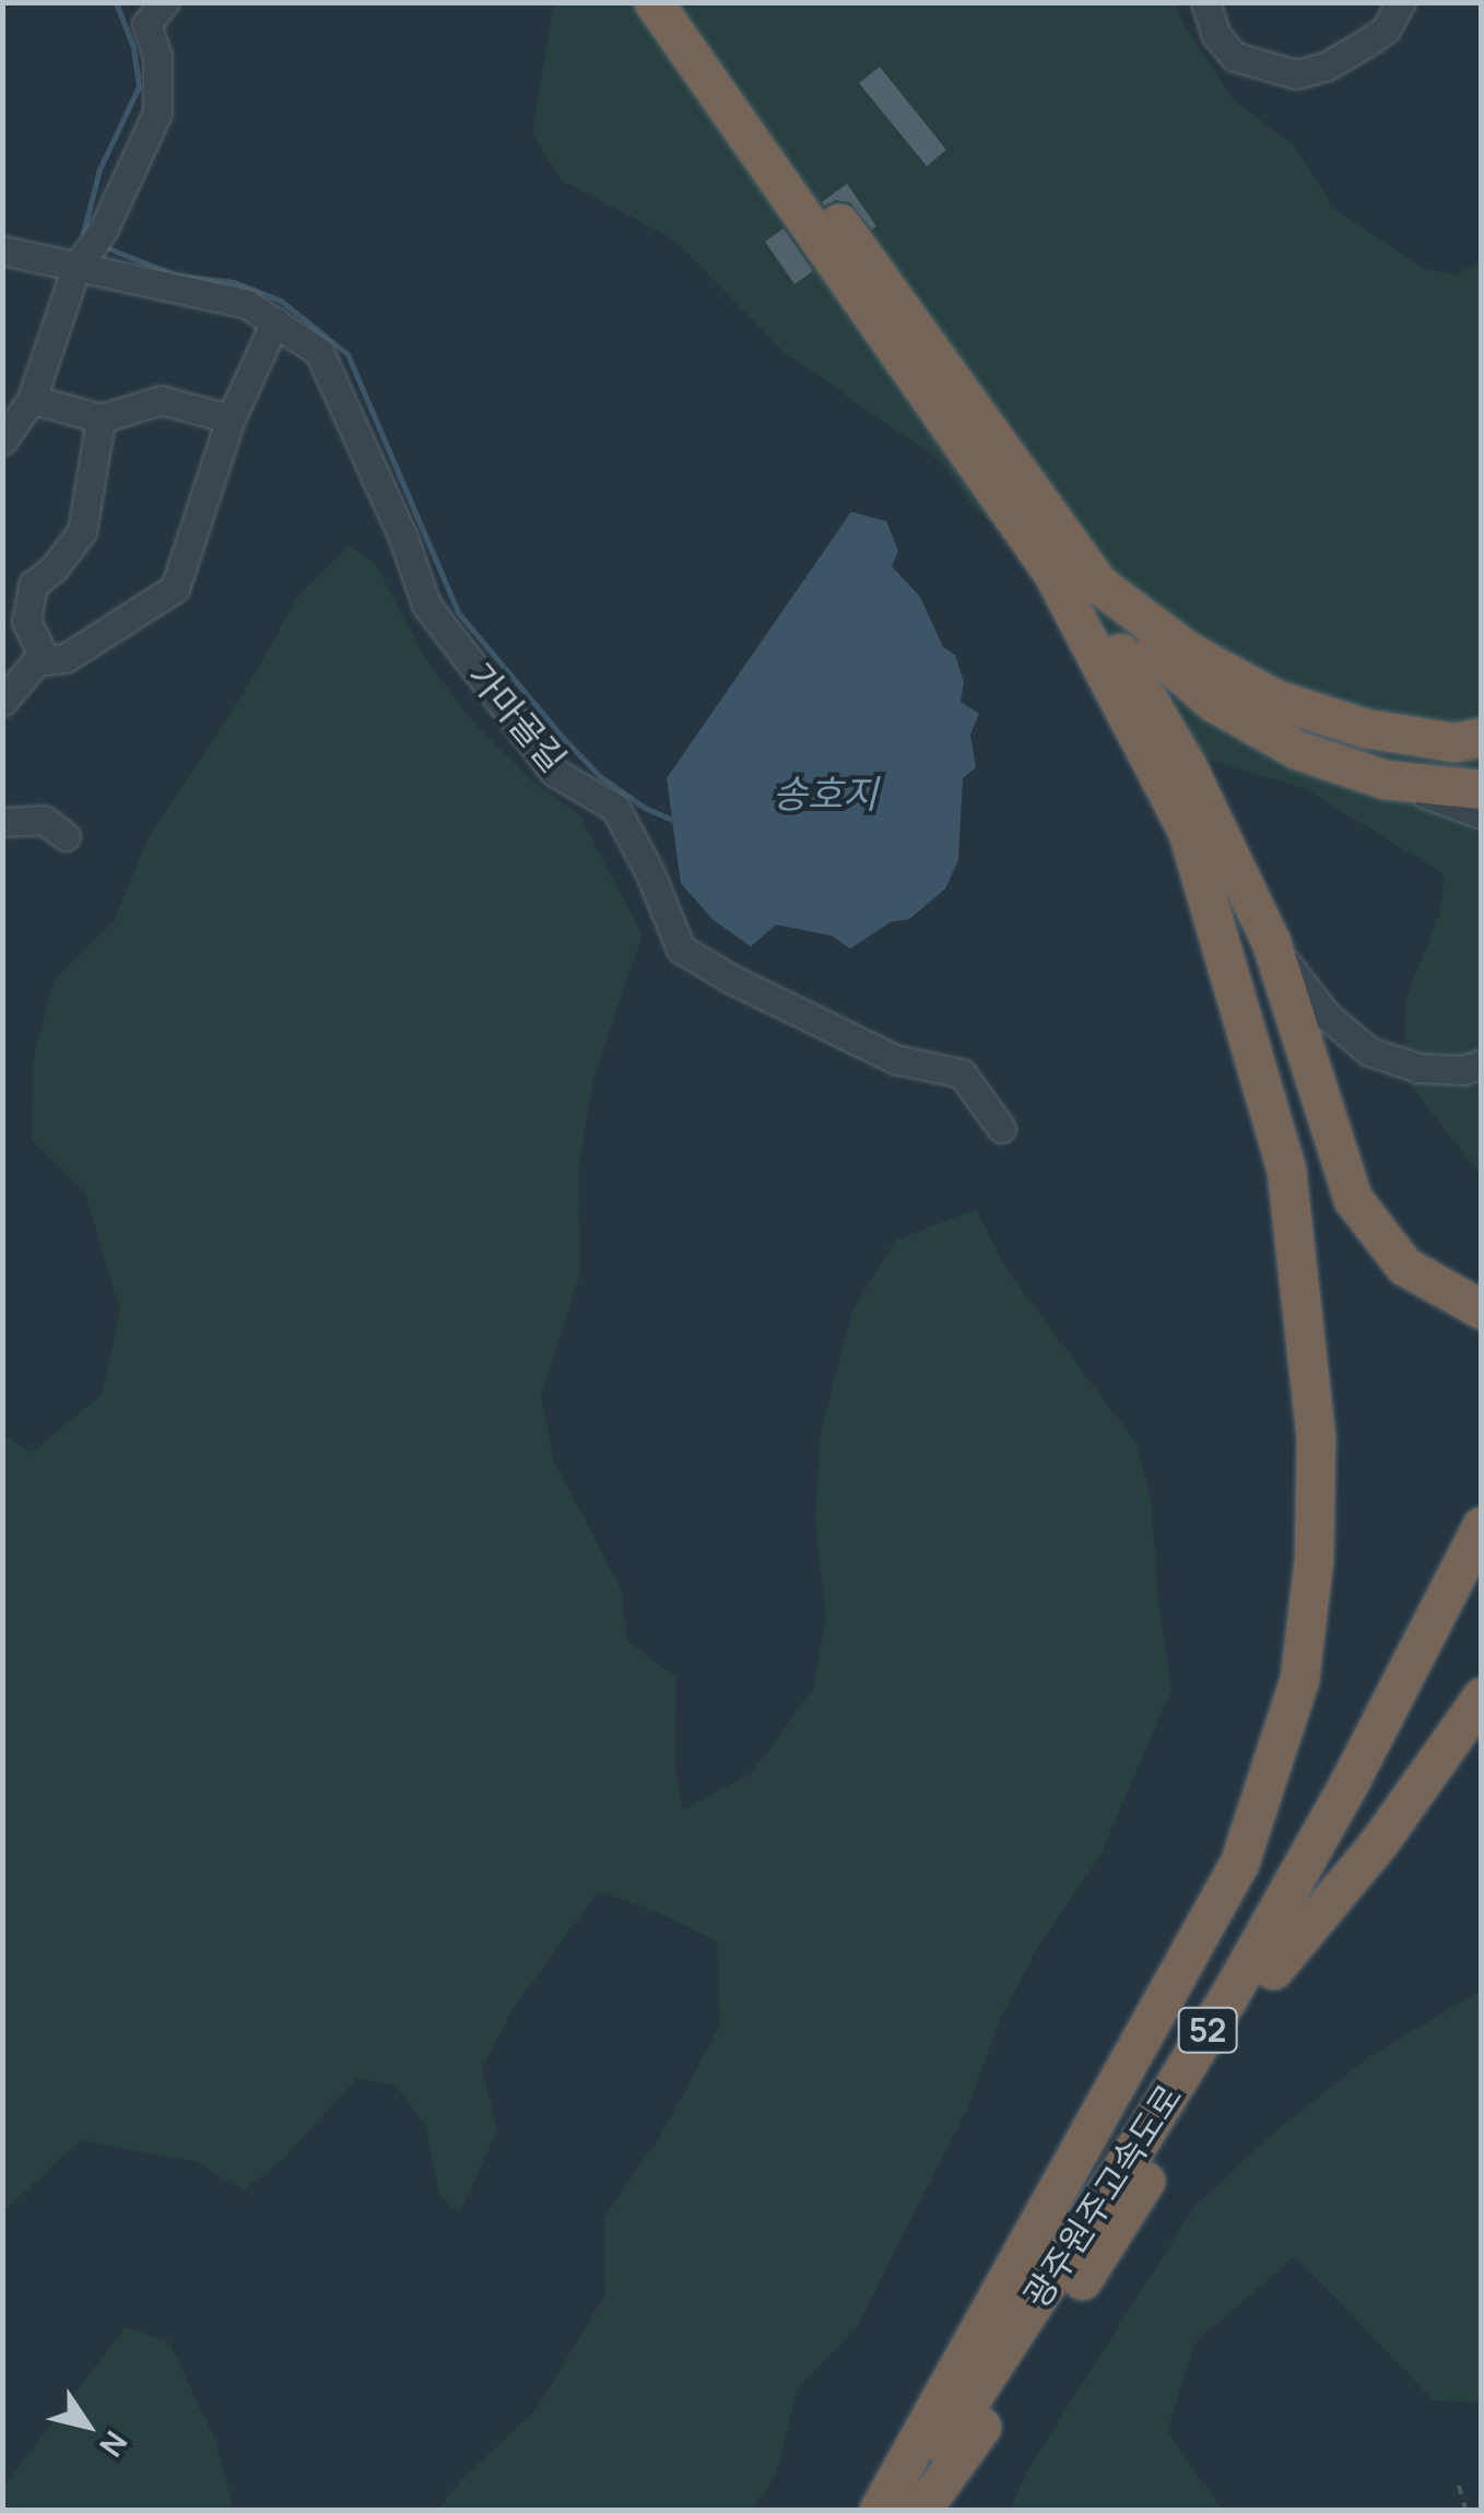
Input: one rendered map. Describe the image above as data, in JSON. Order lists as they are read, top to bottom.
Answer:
{
  "streets": {
    "highway": ["52", "광주원주고속도로"],
    "street": ["가마골길"]
  },
  "water": ["송호지"],
  "north": "bottom right"
}
